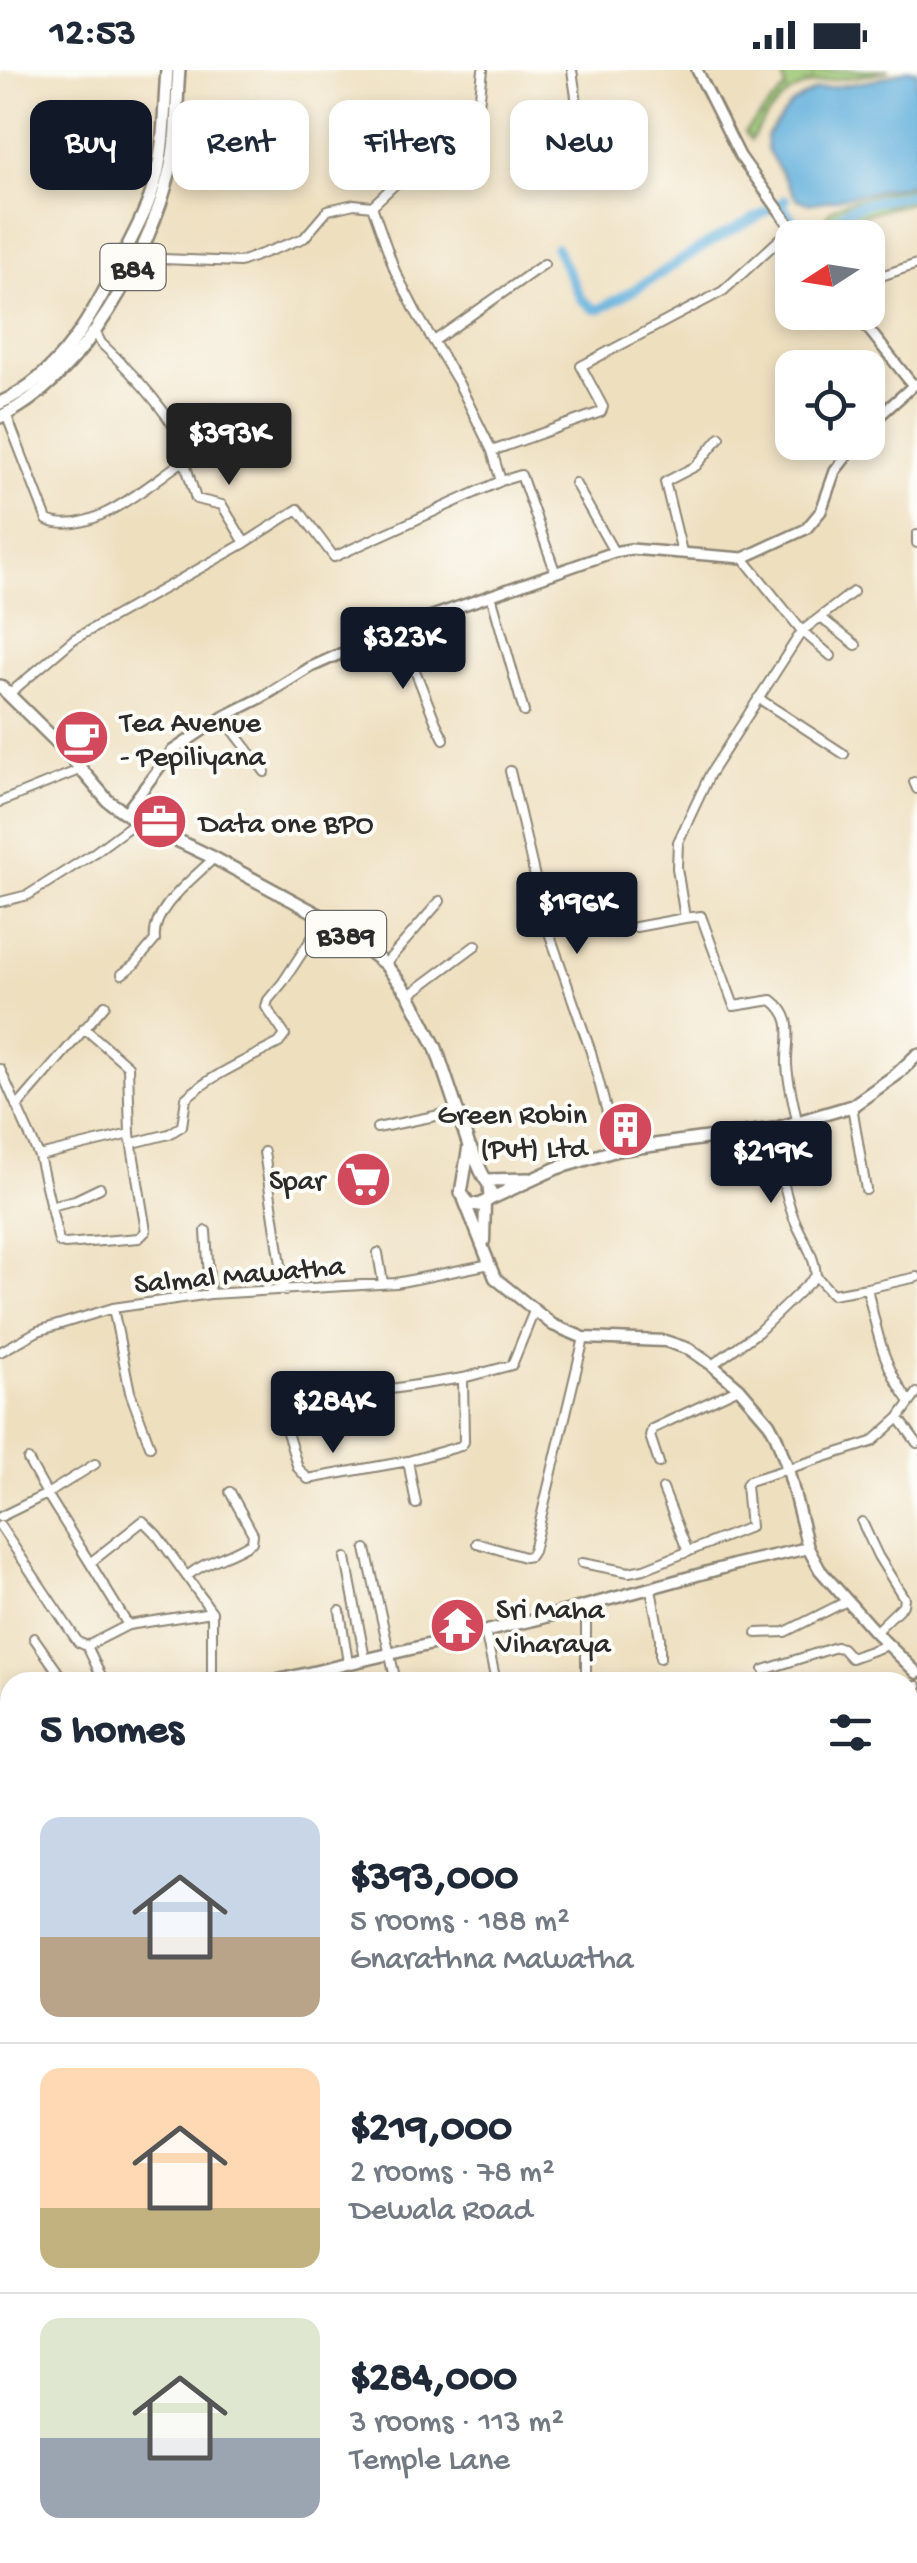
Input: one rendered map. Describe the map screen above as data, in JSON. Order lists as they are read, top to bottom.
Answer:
{
  "streets": {
    "main road": ["B84", "B389"],
    "street": ["Salmal Mawatha"]
  },
  "places": {
    "cafe": ["Tea Avenue - Pepiliyana"],
    "office": ["Data one BPO"],
    "building": ["Green Robin (Pvt) Ltd"],
    "supermarket": ["Spar"],
    "temple": ["Sri Maha Viharaya"]
  },
  "north": "left",
  "page": {
    "status": "12:53",
    "chip": [
      "Buy",
      "Rent",
      "Filters",
      "New"
    ],
    "price": [
      "$393K",
      "$323K",
      "$196K",
      "$219K",
      "$284K"
    ],
    "heading": "5 homes",
    "list": [
      {
        "name": "$393,000",
        "note": "5 rooms · 188 m² · Gnarathna Mawatha"
      },
      {
        "name": "$219,000",
        "note": "2 rooms · 78 m² · Dewala Road"
      },
      {
        "name": "$284,000",
        "note": "3 rooms · 113 m² · Temple Lane"
      }
    ]
  }
}
